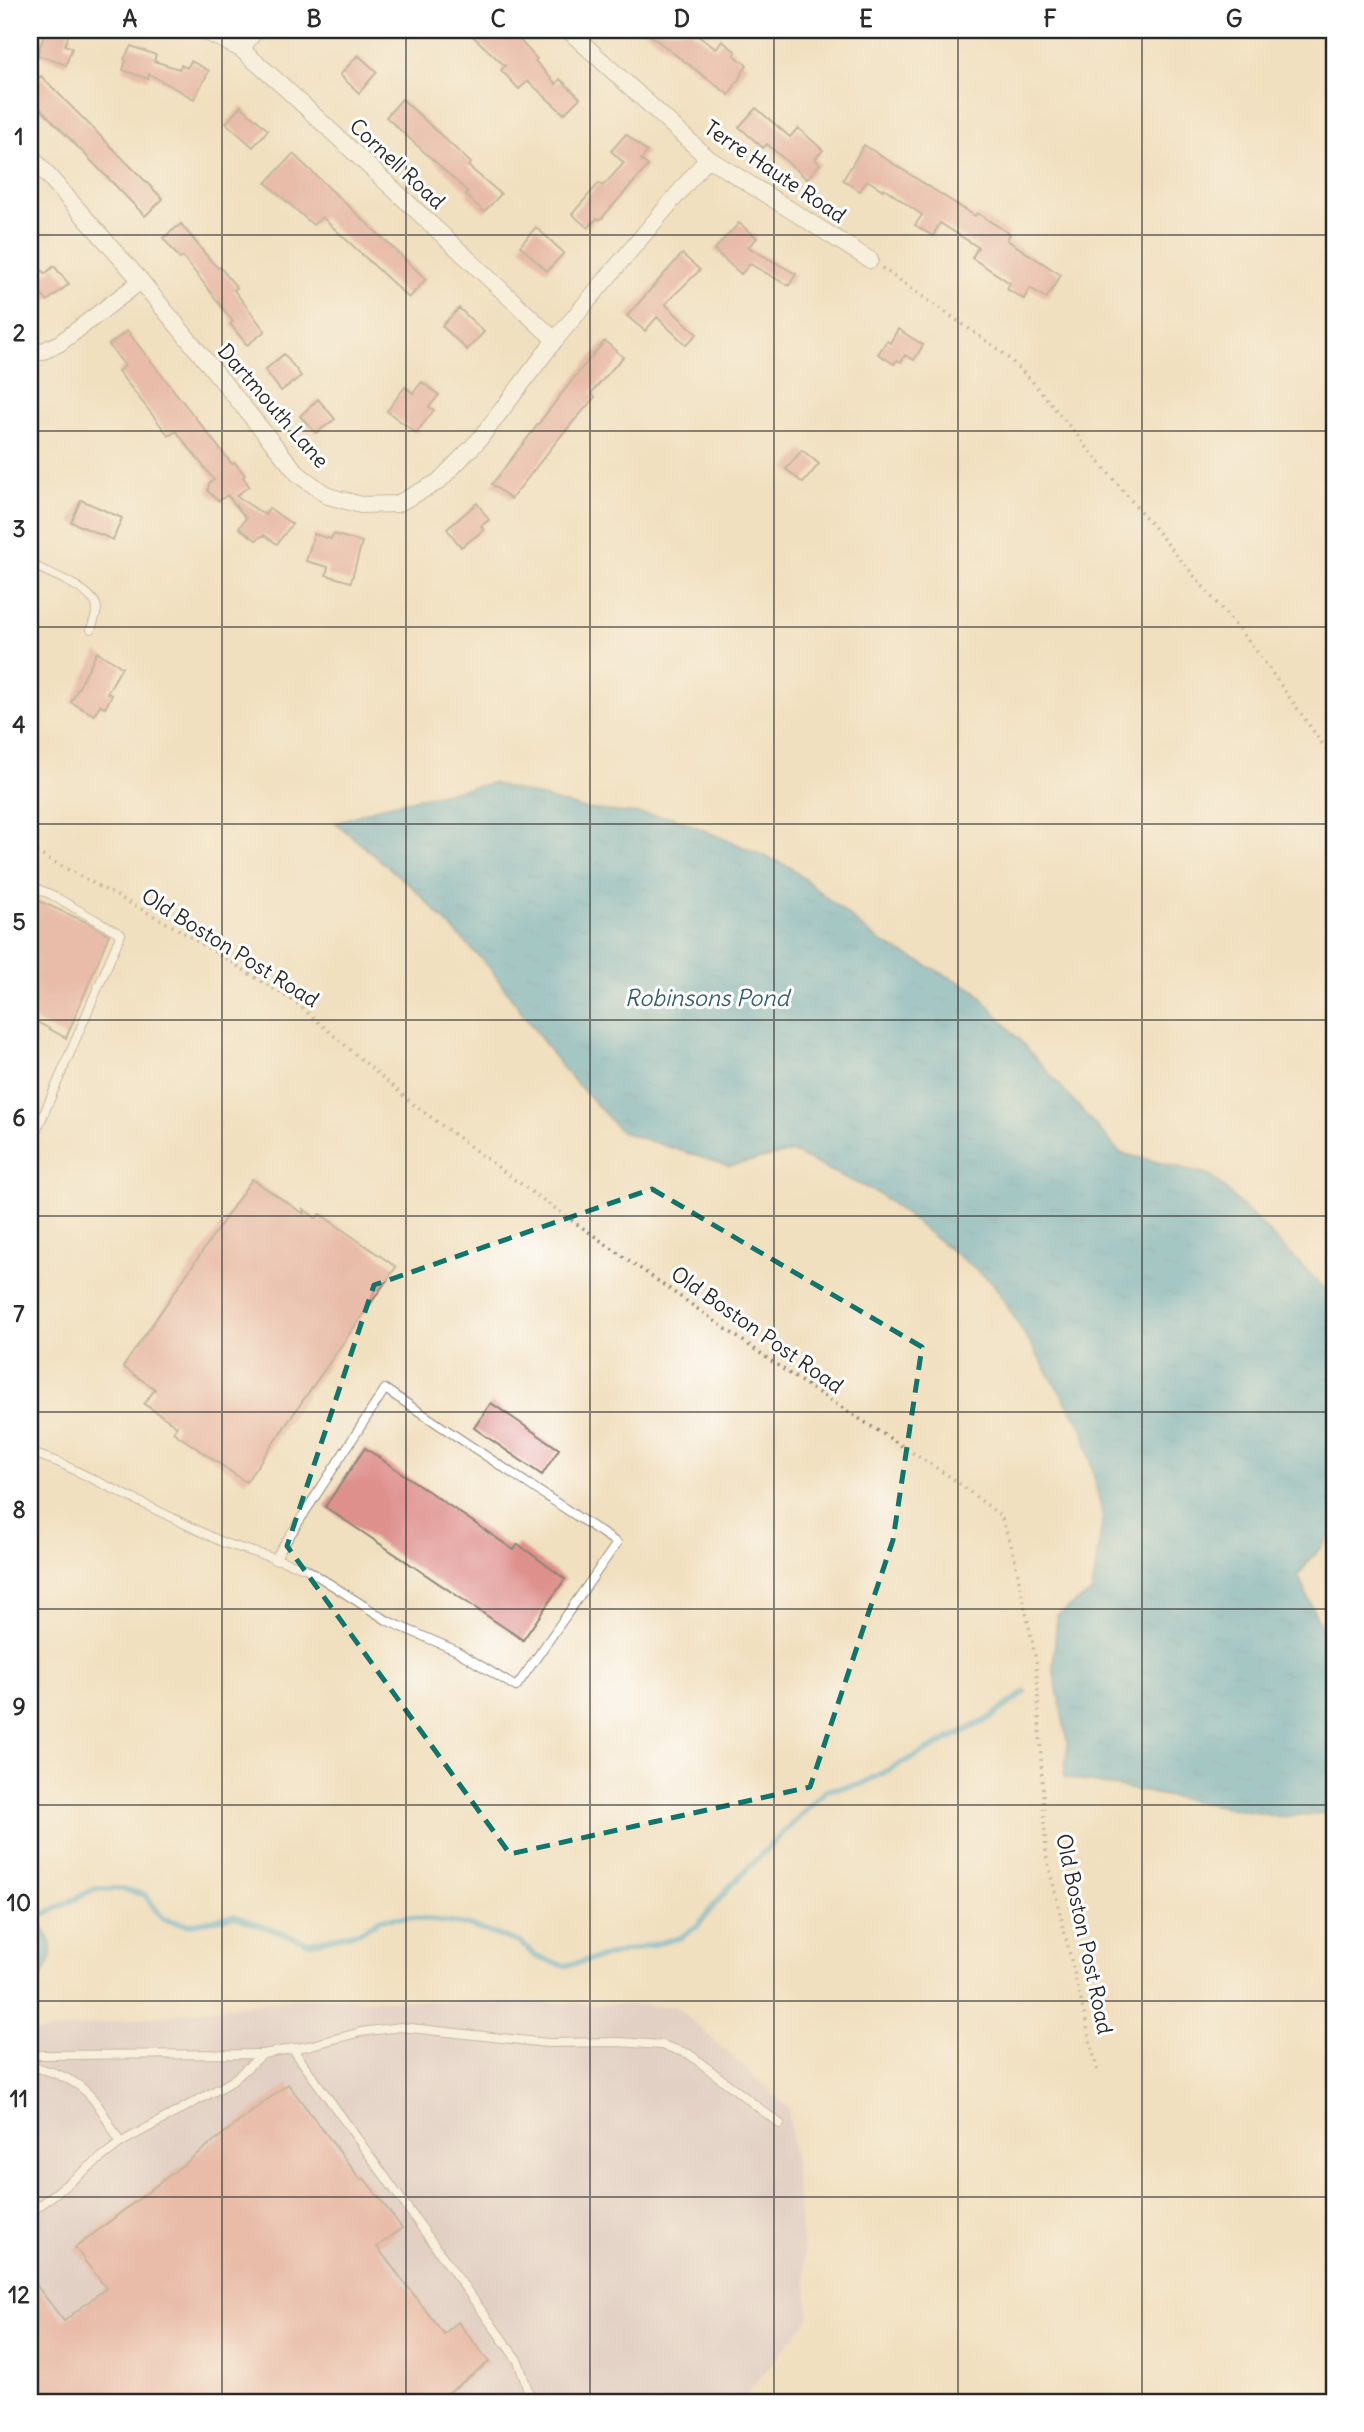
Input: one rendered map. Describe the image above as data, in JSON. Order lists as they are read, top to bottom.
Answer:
{
  "streets": {
    "street": ["Cornell Road", "Terre Haute Road", "Dartmouth Lane"],
    "path": ["Old Boston Post Road"]
  },
  "crossings": [
    ["Cornell Road", "Dartmouth Lane"],
    ["Terre Haute Road", "Dartmouth Lane"]
  ],
  "water": ["Robinsons Pond"],
  "grid": {
    "columns": [
      "A",
      "B",
      "C",
      "D",
      "E",
      "F",
      "G"
    ],
    "rows": [
      "1",
      "2",
      "3",
      "4",
      "5",
      "6",
      "7",
      "8",
      "9",
      "10",
      "11",
      "12"
    ]
  }
}
